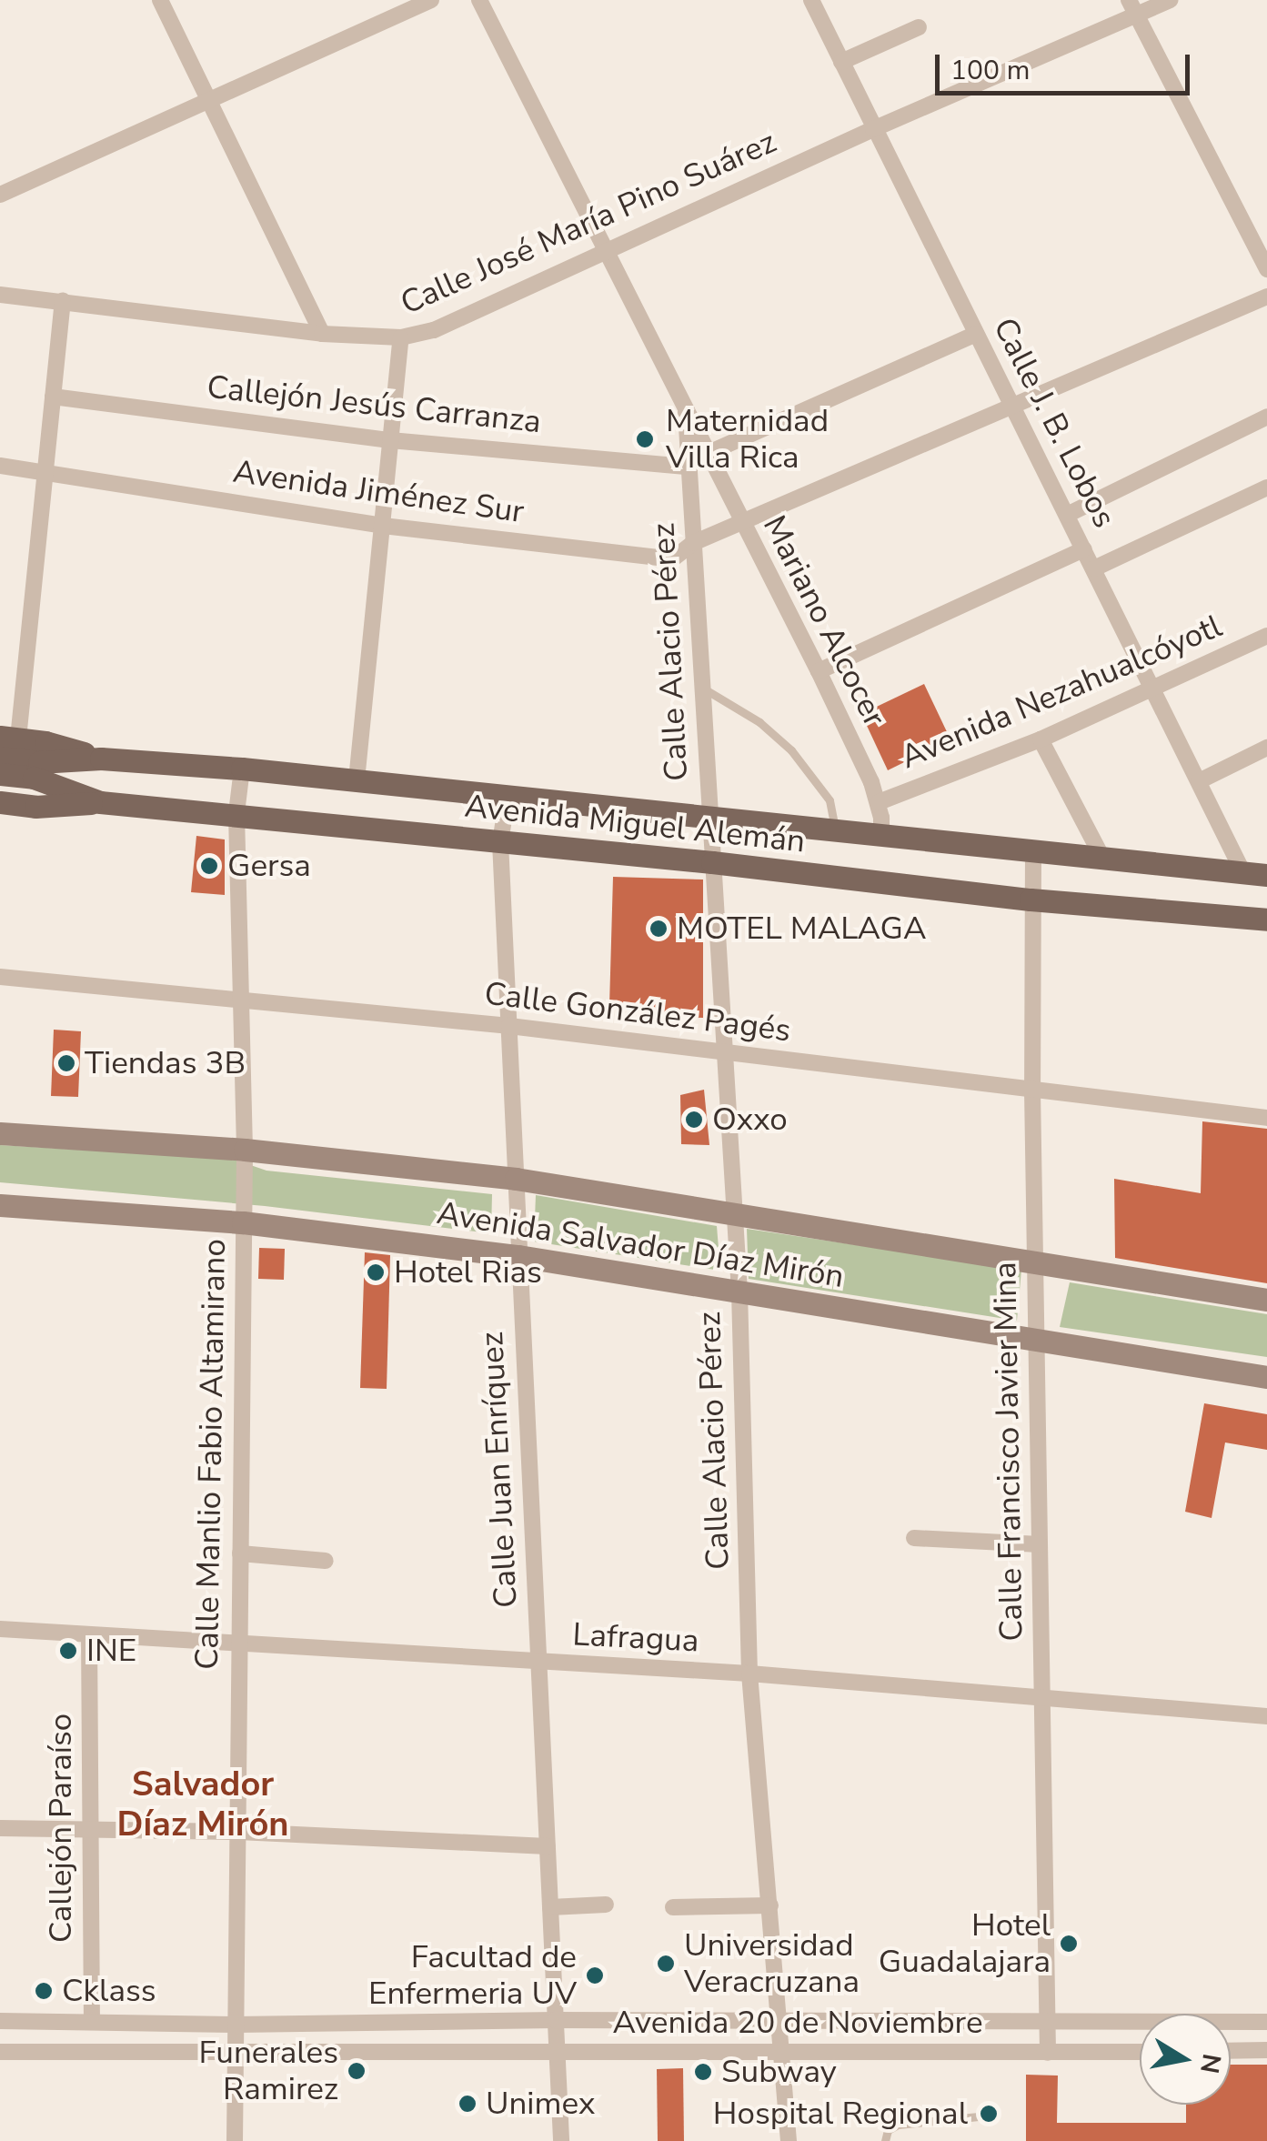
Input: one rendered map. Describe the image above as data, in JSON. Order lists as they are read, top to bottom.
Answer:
{
  "streets": {
    "main road": ["Avenida Miguel Alemán", "Avenida Salvador Díaz Mirón"],
    "street": [
      "Calle José María Pino Suárez",
      "Callejón Jesús Carranza",
      "Calle J. B. Lobos",
      "Avenida Jiménez Sur",
      "Mariano Alcocer",
      "Calle Alacio Pérez",
      "Avenida Nezahualcóyotl",
      "Calle González Pagés",
      "Calle Francisco Javier Mina",
      "Calle Manlio Fabio Altamirano",
      "Calle Juan Enríquez",
      "Lafragua",
      "Callejón Paraíso",
      "Avenida 20 de Noviembre"
    ]
  },
  "crossings": [
    ["Calle José María Pino Suárez", "Calle J. B. Lobos"],
    ["Calle José María Pino Suárez", "Mariano Alcocer"],
    ["Callejón Jesús Carranza", "Calle Alacio Pérez"],
    ["Calle J. B. Lobos", "Avenida Jiménez Sur"],
    ["Calle J. B. Lobos", "Avenida Nezahualcóyotl"],
    ["Calle J. B. Lobos", "Avenida Miguel Alemán"],
    ["Avenida Jiménez Sur", "Mariano Alcocer"],
    ["Avenida Jiménez Sur", "Calle Alacio Pérez"],
    ["Mariano Alcocer", "Calle Alacio Pérez"],
    ["Mariano Alcocer", "Avenida Nezahualcóyotl"],
    ["Mariano Alcocer", "Avenida Miguel Alemán"],
    ["Calle Alacio Pérez", "Avenida Miguel Alemán"],
    ["Calle Alacio Pérez", "Calle González Pagés"],
    ["Calle Alacio Pérez", "Avenida Salvador Díaz Mirón"],
    ["Calle Alacio Pérez", "Lafragua"],
    ["Calle Alacio Pérez", "Avenida 20 de Noviembre"],
    ["Avenida Miguel Alemán", "Calle Francisco Javier Mina"],
    ["Avenida Miguel Alemán", "Calle Manlio Fabio Altamirano"],
    ["Avenida Miguel Alemán", "Calle Juan Enríquez"],
    ["Calle González Pagés", "Calle Francisco Javier Mina"],
    ["Calle González Pagés", "Calle Manlio Fabio Altamirano"],
    ["Calle González Pagés", "Calle Juan Enríquez"],
    ["Avenida Salvador Díaz Mirón", "Calle Francisco Javier Mina"],
    ["Avenida Salvador Díaz Mirón", "Calle Manlio Fabio Altamirano"],
    ["Avenida Salvador Díaz Mirón", "Calle Juan Enríquez"],
    ["Calle Francisco Javier Mina", "Lafragua"],
    ["Calle Francisco Javier Mina", "Avenida 20 de Noviembre"],
    ["Calle Manlio Fabio Altamirano", "Lafragua"],
    ["Calle Manlio Fabio Altamirano", "Avenida 20 de Noviembre"],
    ["Calle Juan Enríquez", "Lafragua"],
    ["Calle Juan Enríquez", "Avenida 20 de Noviembre"],
    ["Lafragua", "Callejón Paraíso"],
    ["Callejón Paraíso", "Avenida 20 de Noviembre"]
  ],
  "districts": ["Salvador Díaz Mirón"],
  "places": [
    "Maternidad Villa Rica",
    "Gersa",
    "MOTEL MALAGA",
    "Tiendas 3B",
    "Oxxo",
    "Hotel Rias",
    "INE",
    "Hotel Guadalajara",
    "Universidad Veracruzana",
    "Facultad de Enfermeria UV",
    "Cklass",
    "Funerales Ramirez",
    "Subway",
    "Unimex",
    "Hospital Regional"
  ],
  "scale_bar": "100 m",
  "north": "right"
}
